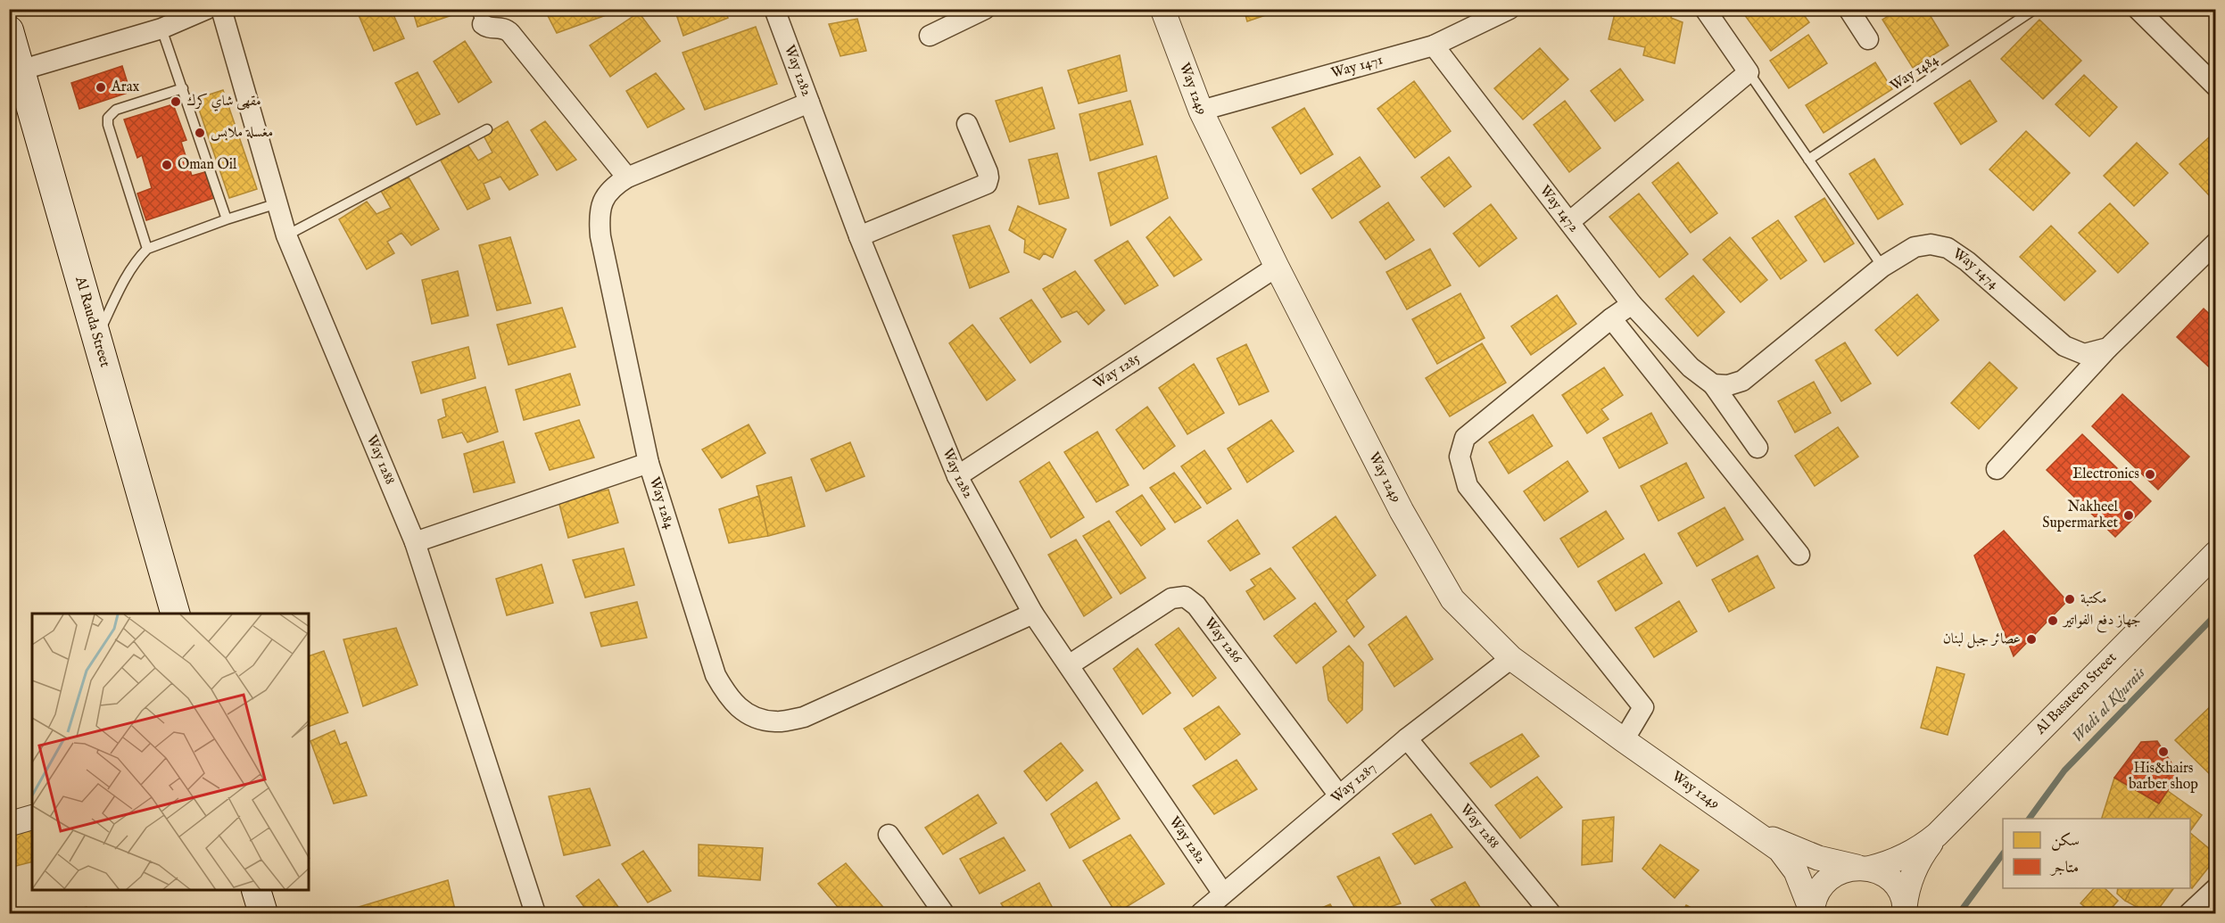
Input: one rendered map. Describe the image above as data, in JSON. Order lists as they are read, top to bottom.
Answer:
{
  "streets": {
    "main road": ["Al Rauda Street"],
    "street": [
      "Way 1471",
      "Way 1282",
      "Way 1249",
      "Way 1472",
      "Way 1474",
      "Way 1285",
      "Way 1288",
      "Way 1284",
      "Way 1286",
      "Al Basateen Street",
      "Way 1287"
    ],
    "lane": ["Way 1484"]
  },
  "crossings": [
    ["Way 1471", "Way 1249"],
    ["Way 1471", "Way 1472"],
    ["Way 1282", "Way 1285"],
    ["Way 1282", "Way 1284"],
    ["Way 1282", "Way 1286"],
    ["Way 1282", "Way 1287"],
    ["Way 1249", "Way 1285"],
    ["Way 1249", "Al Basateen Street"],
    ["Way 1249", "Way 1287"],
    ["Way 1472", "Way 1474"],
    ["Way 1288", "Way 1287"],
    ["Way 1286", "Way 1287"]
  ],
  "water": ["Wadi al Khurais"],
  "places": [
    "Arax",
    "مقهى شاي كرك",
    "مغسلة ملابس",
    "Oman Oil",
    "Electronics",
    "Nakheel Supermarket",
    "مكتبة",
    "جهاز دفع الفواتير",
    "عصائر جبل لبنان",
    "His&hairs barber shop"
  ],
  "legend": ["سكن", "متاجر"]
}
